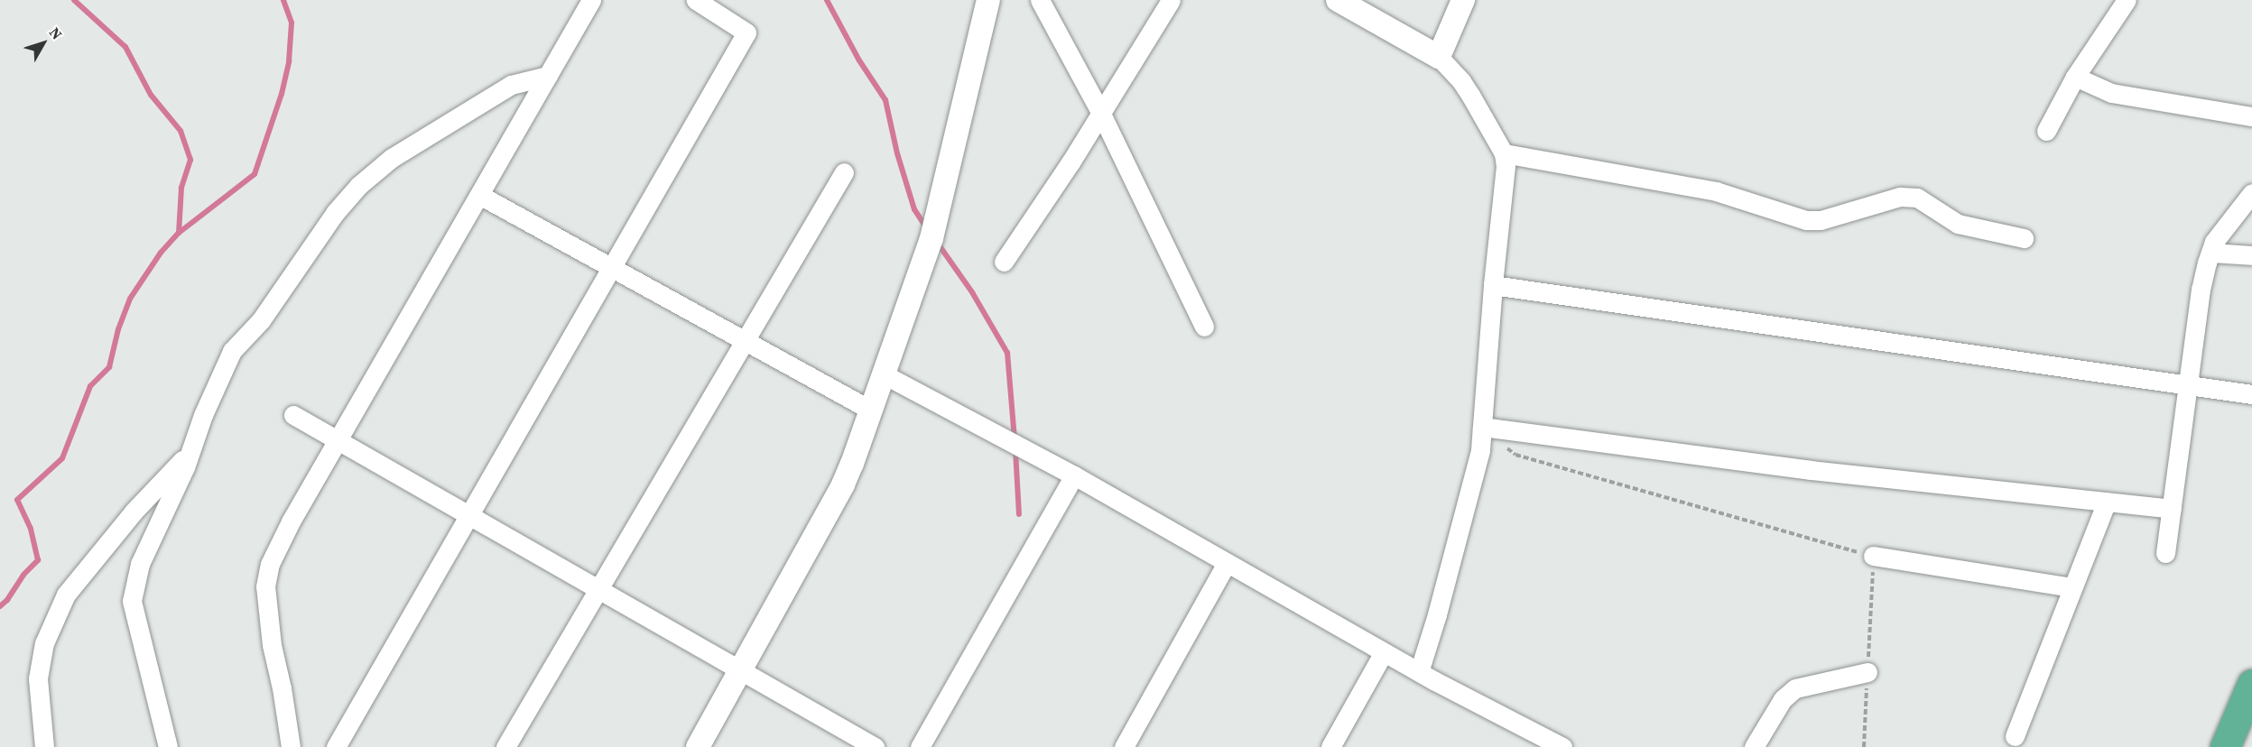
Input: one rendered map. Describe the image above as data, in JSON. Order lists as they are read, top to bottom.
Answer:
{
  "north": "top right"
}
